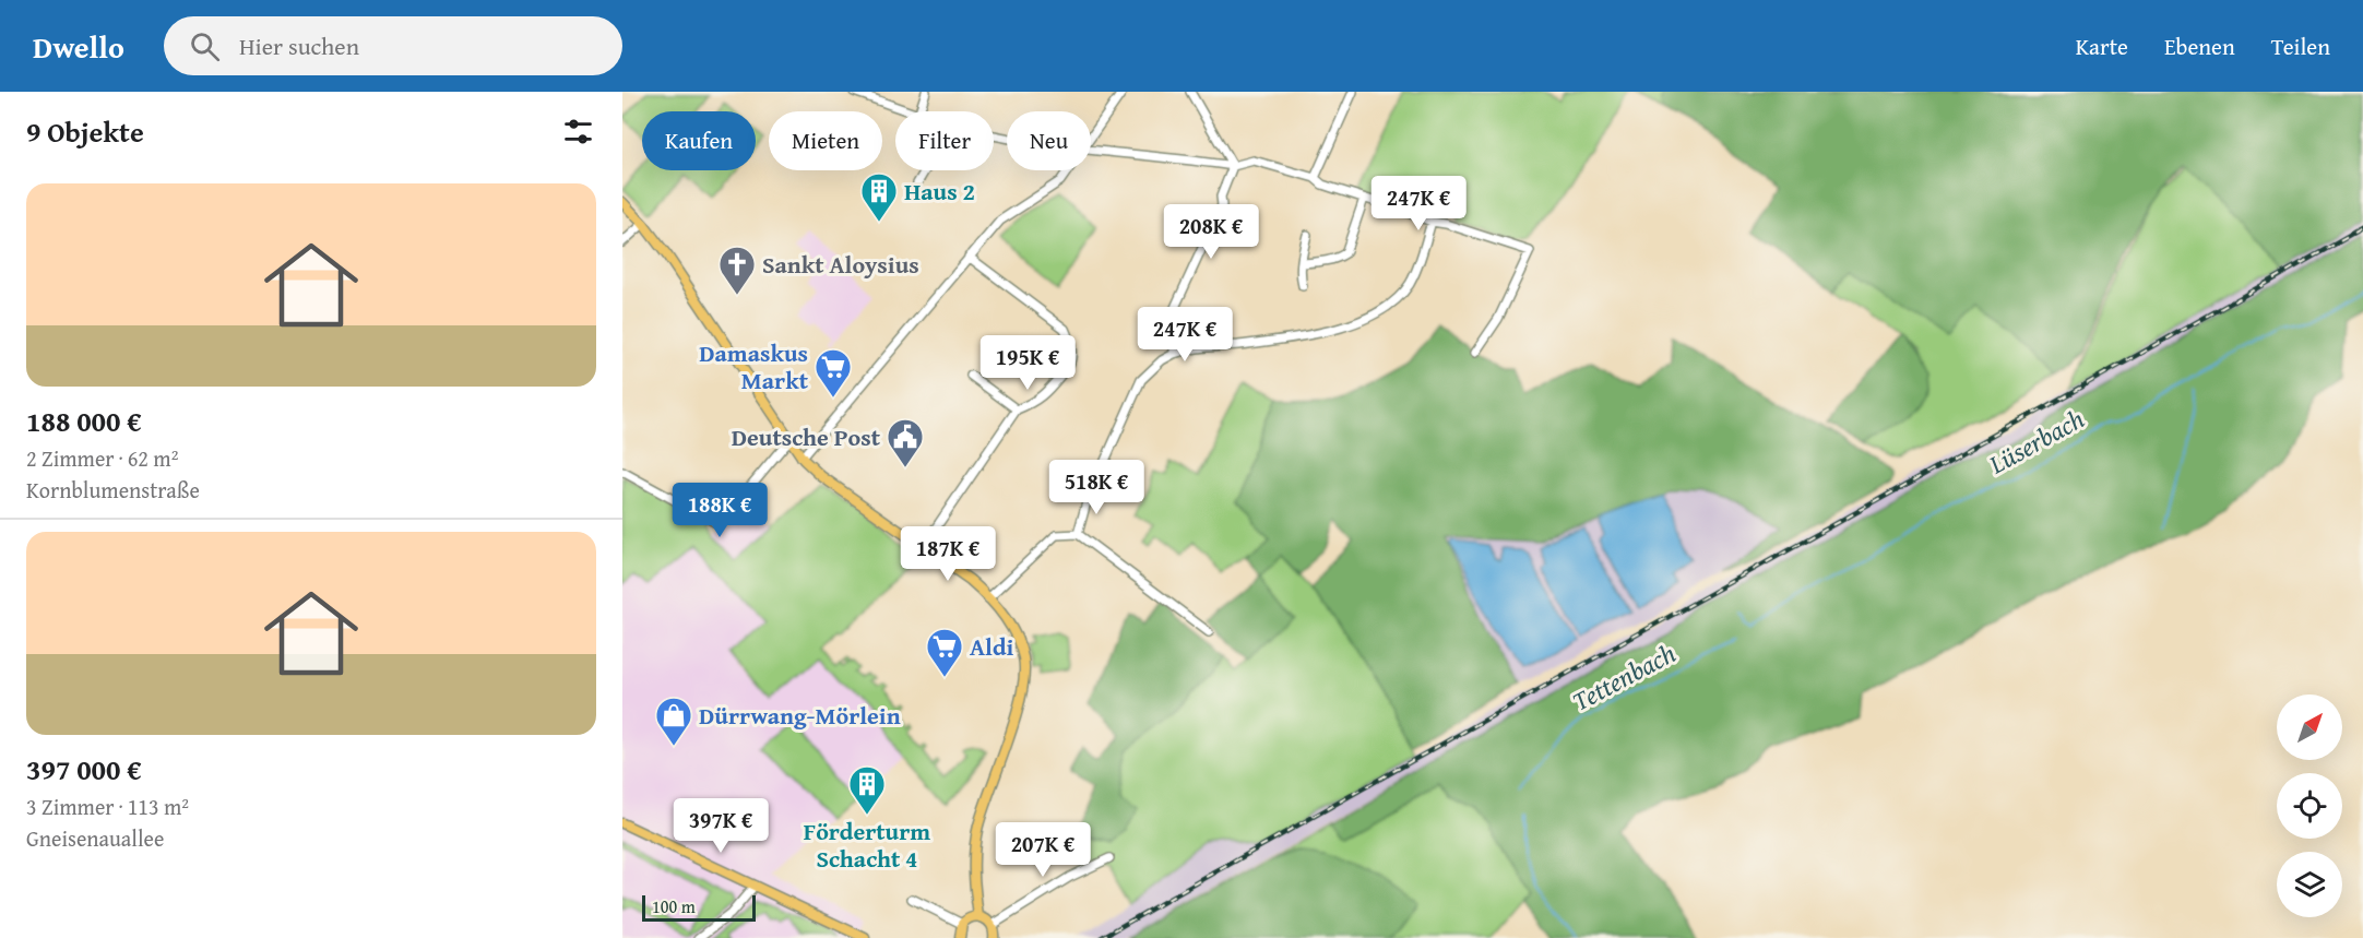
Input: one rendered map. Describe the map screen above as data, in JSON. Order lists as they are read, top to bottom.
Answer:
{
  "water": ["Lüserbach", "Tettenbach"],
  "places": {
    "building": ["Haus 2", "Förderturm Schacht 4"],
    "church": ["Sankt Aloysius"],
    "supermarket": ["Damaskus Markt", "Aldi"],
    "public building": ["Deutsche Post"],
    "shop": ["Dürrwang-Mörlein"]
  },
  "scale_bar": "100 m",
  "north": "top right",
  "page": {
    "header": "Dwello",
    "search": "Hier suchen",
    "nav": ["Karte", "Ebenen", "Teilen"],
    "heading": "9 Objekte",
    "chip": [
      "Kaufen",
      "Mieten",
      "Filter",
      "Neu"
    ],
    "list": [
      {
        "name": "188 000 €",
        "note": "2 Zimmer · 62 m² · Kornblumenstraße"
      },
      {
        "name": "397 000 €",
        "note": "3 Zimmer · 113 m² · Gneisenauallee"
      }
    ],
    "price": [
      "247K €",
      "208K €",
      "247K €",
      "195K €",
      "518K €",
      "188K €",
      "187K €",
      "397K €",
      "207K €"
    ],
    "scale": "100 m"
  }
}
